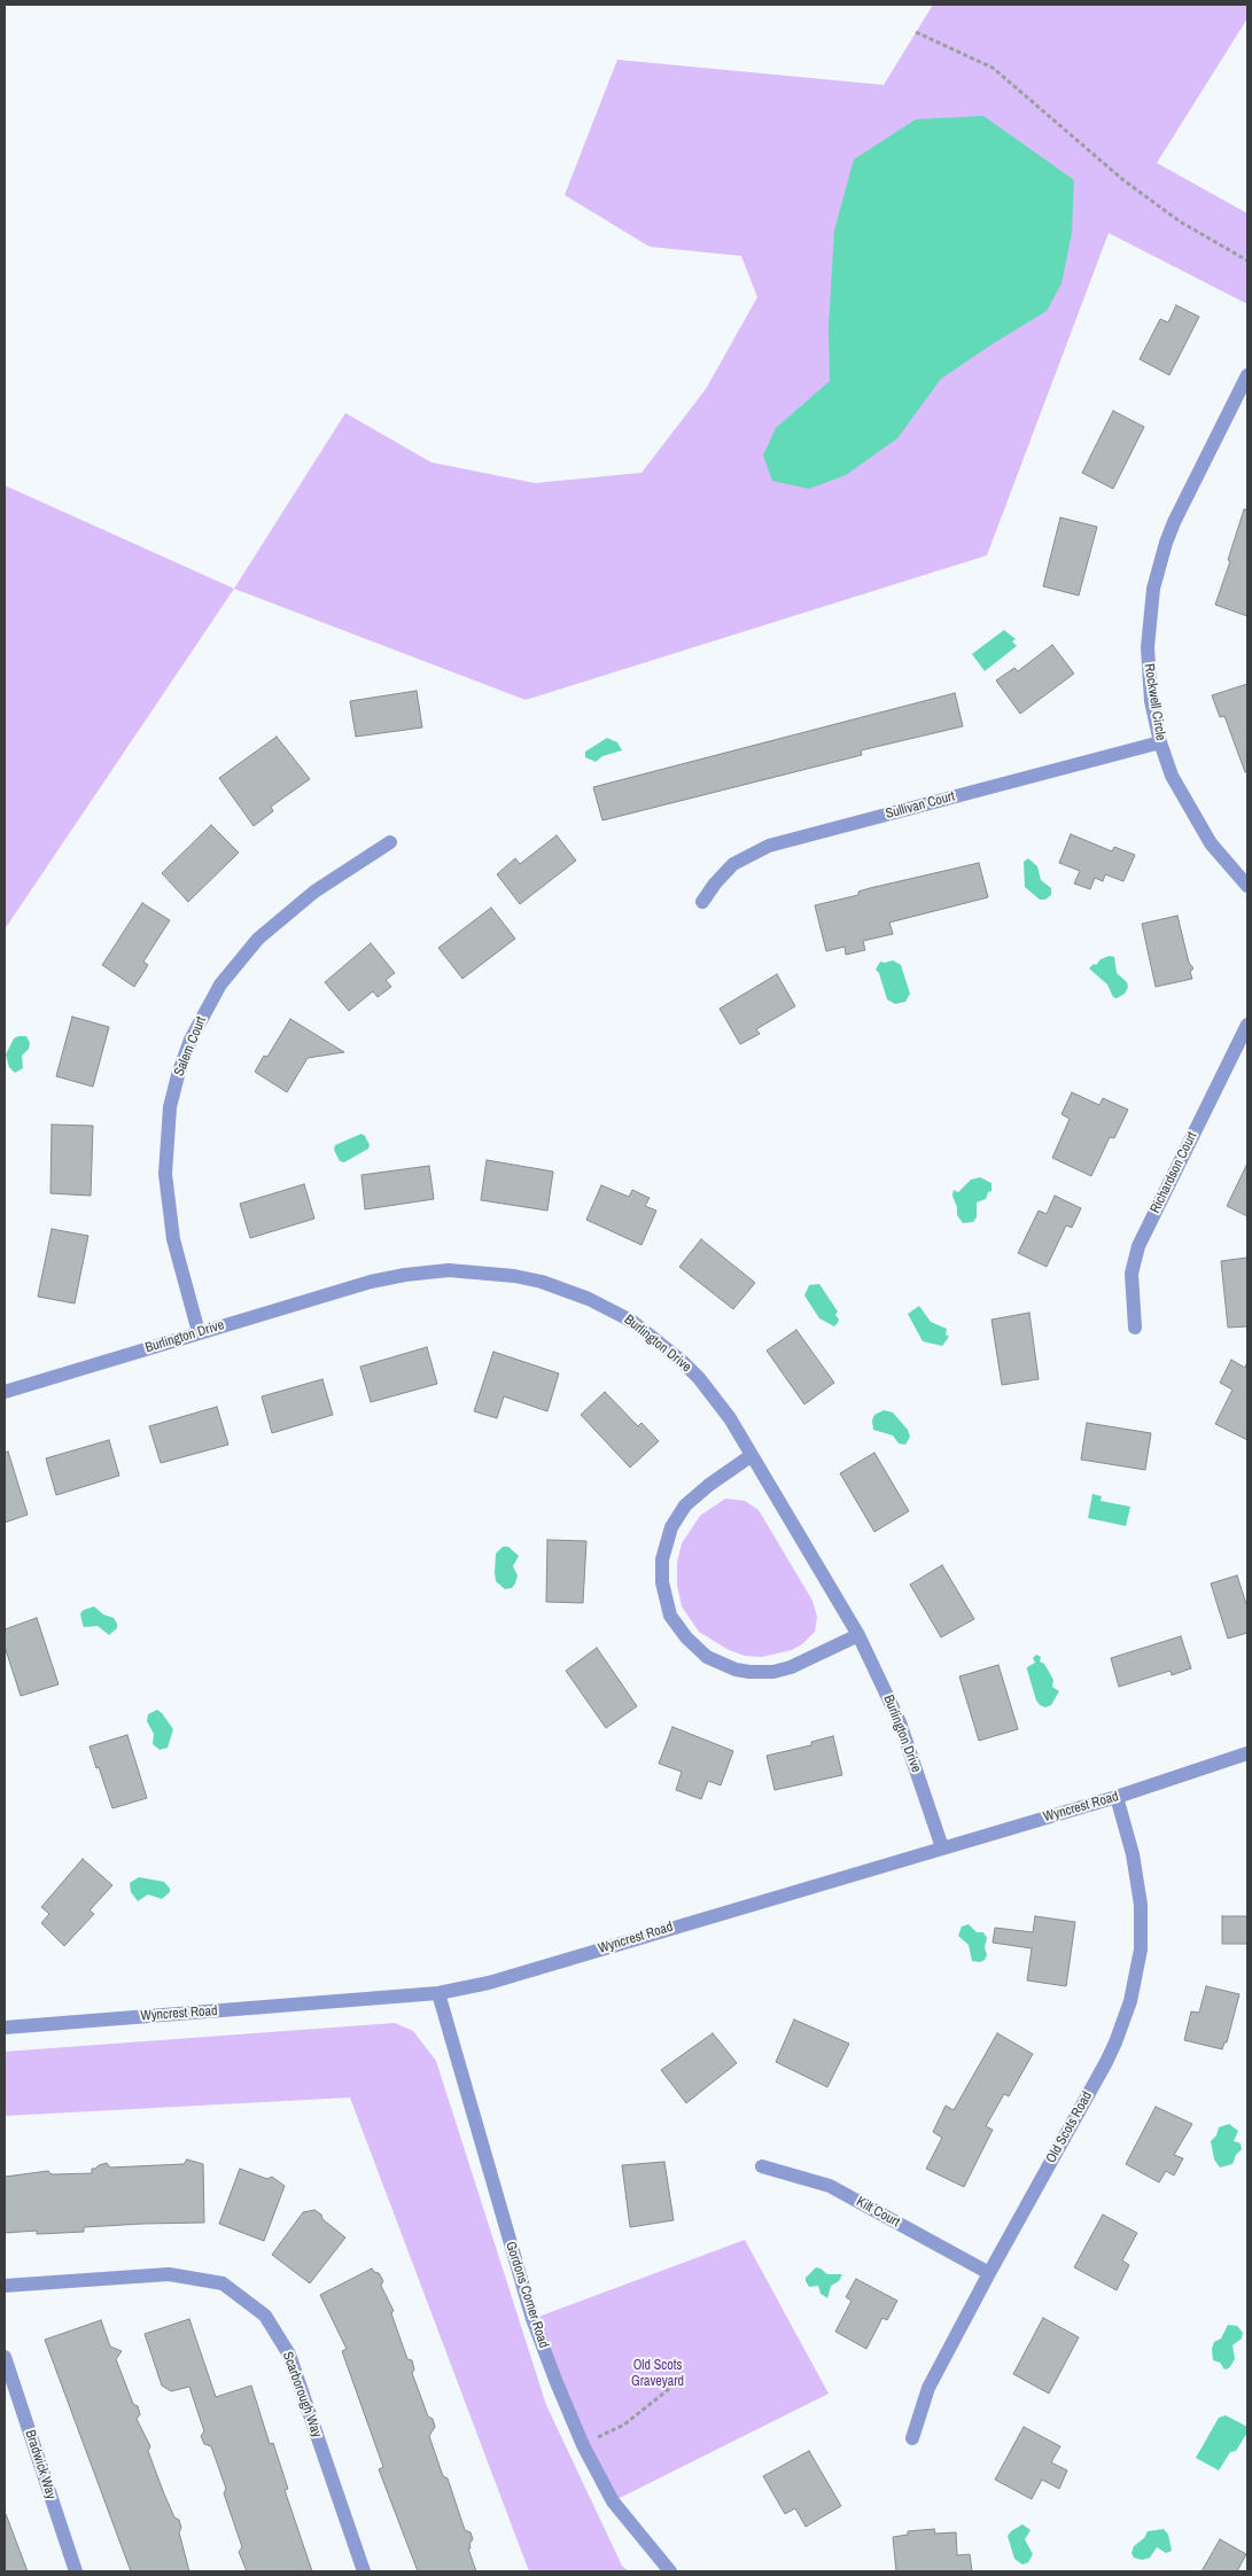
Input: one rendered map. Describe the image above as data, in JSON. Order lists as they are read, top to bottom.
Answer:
{
  "streets": {
    "street": [
      "Rockwell Circle",
      "Sullivan Court",
      "Salem Court",
      "Richardson Court",
      "Burlington Drive",
      "Wyncrest Road",
      "Old Scots Road",
      "Kilt Court",
      "Gordons Corner Road",
      "Scarborough Way",
      "Bradwick Way"
    ]
  },
  "crossings": [
    ["Rockwell Circle", "Sullivan Court"],
    ["Salem Court", "Burlington Drive"],
    ["Burlington Drive", "Wyncrest Road"],
    ["Wyncrest Road", "Old Scots Road"],
    ["Wyncrest Road", "Gordons Corner Road"],
    ["Old Scots Road", "Kilt Court"]
  ],
  "parks": ["Old Scots Graveyard"]
}
